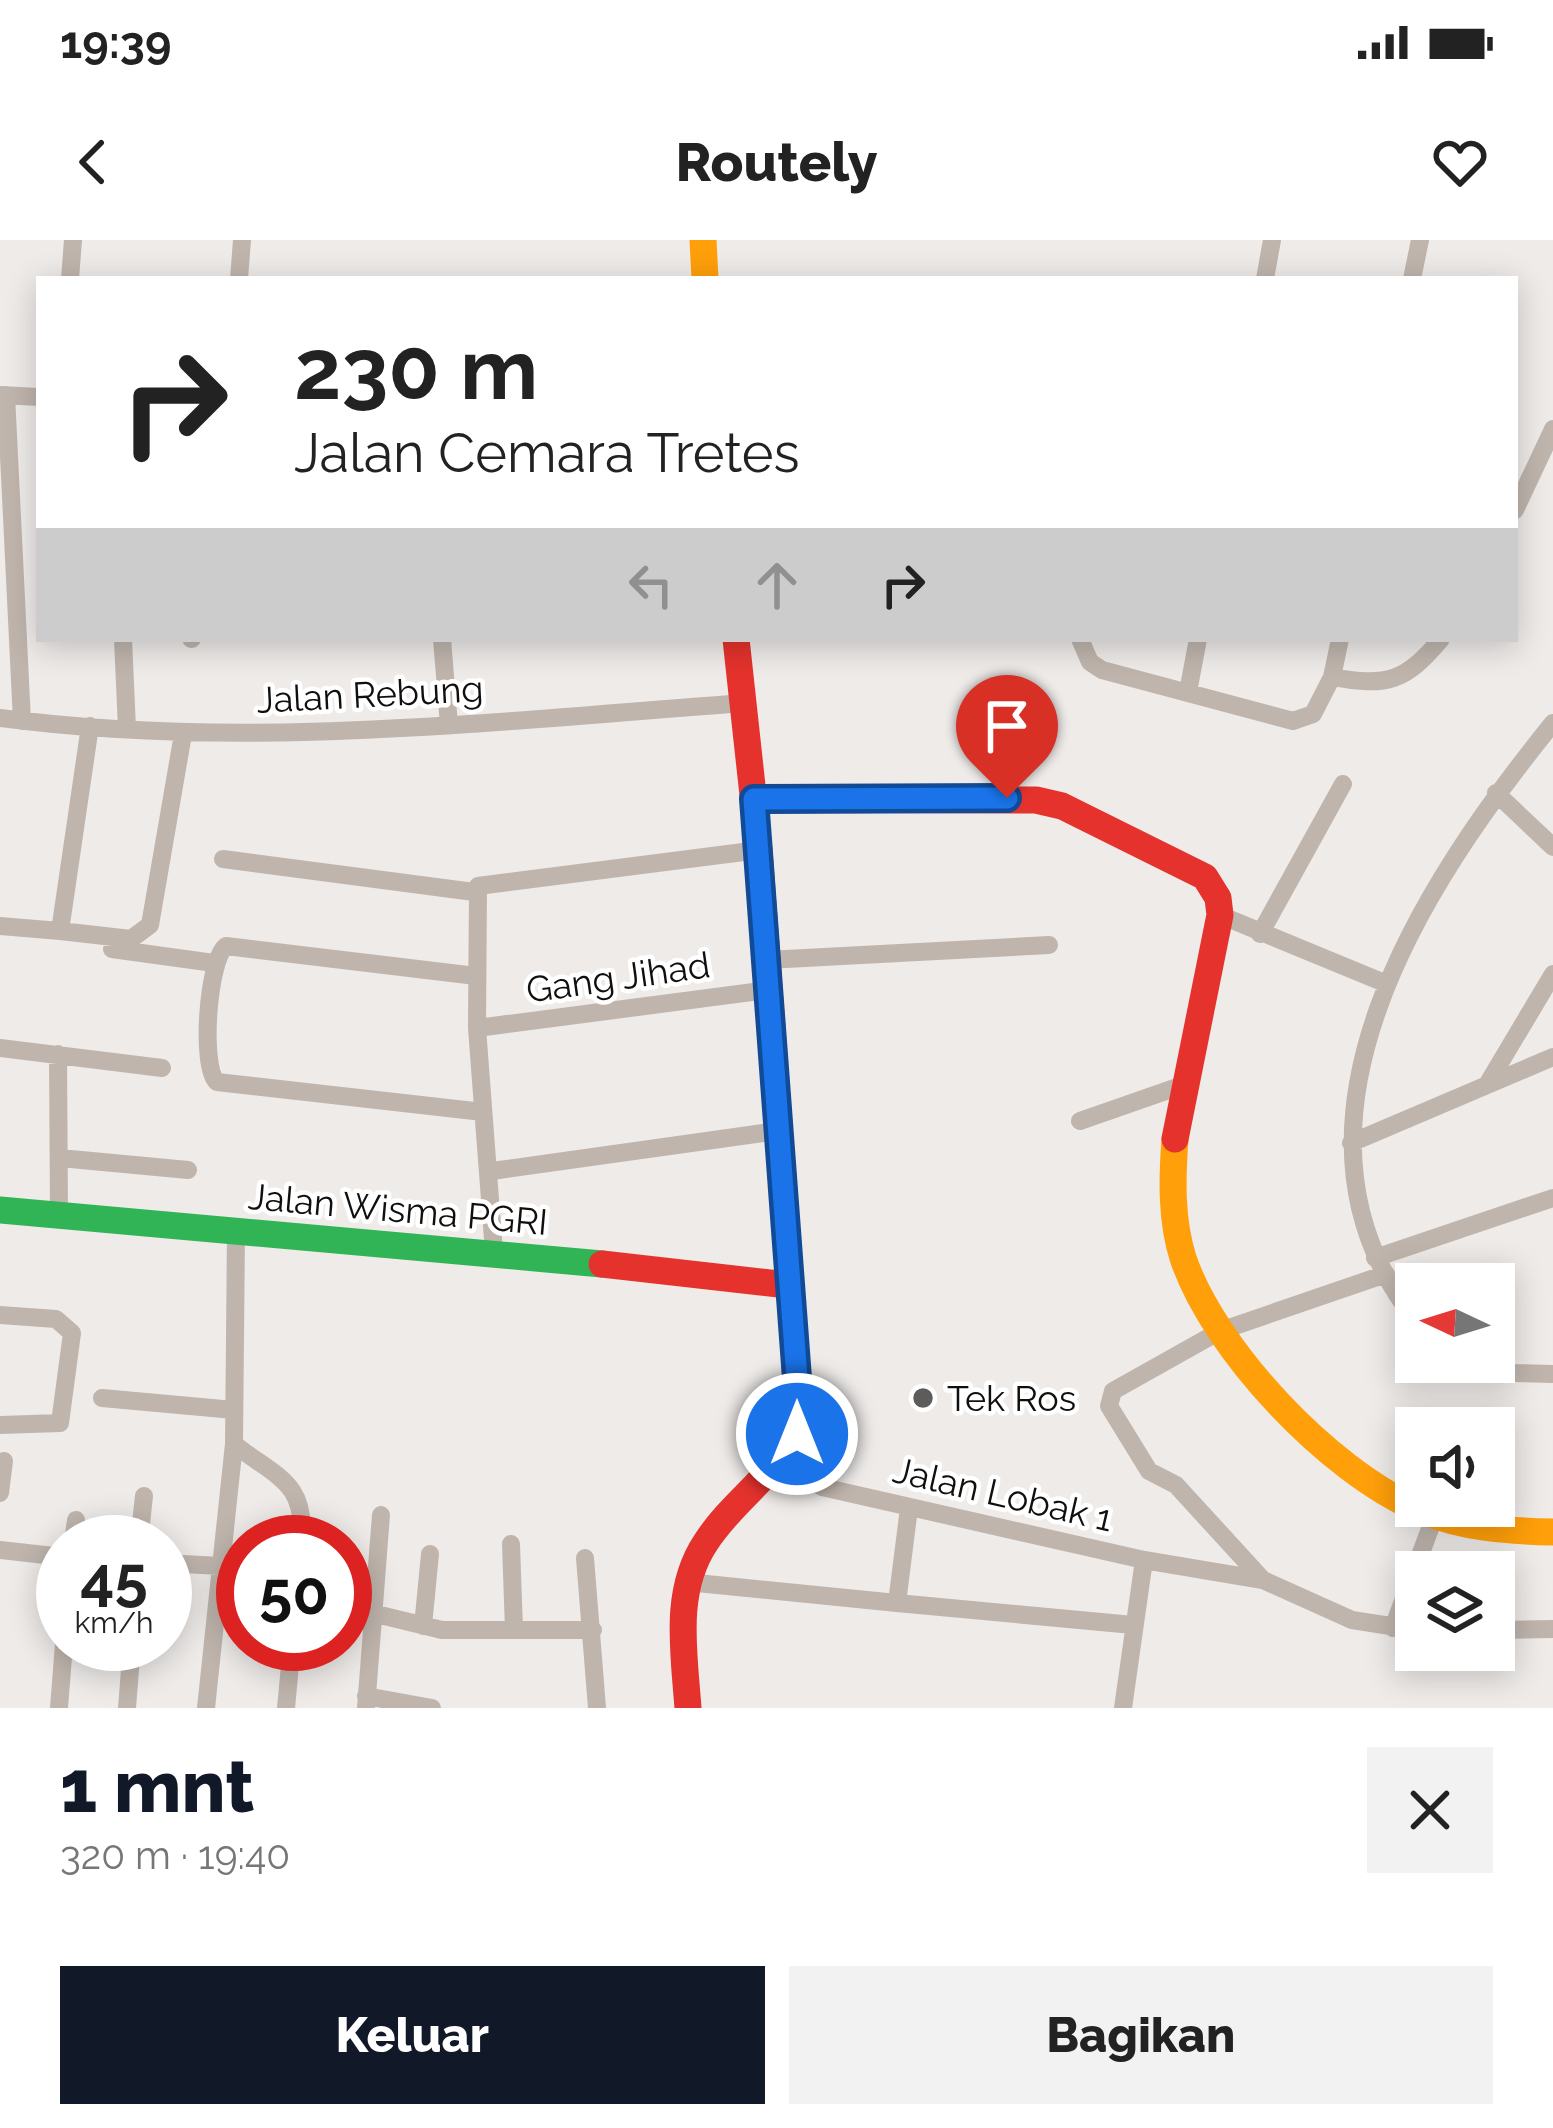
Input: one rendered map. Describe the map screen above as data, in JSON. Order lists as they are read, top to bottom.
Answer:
{
  "streets": {
    "street": [
      "Jalan Rebung",
      "Gang Jihad",
      "Jalan Wisma PGRI",
      "Jalan Lobak 1"
    ]
  },
  "places": ["Tek Ros"],
  "north": "left",
  "page": {
    "status": "19:39",
    "header": "Routely",
    "turn": ["230 m", "Jalan Cemara Tretes"],
    "speed": "45 km/h",
    "limit": "50",
    "heading": ["1 mnt", "320 m · 19:40"],
    "buttons": ["Keluar", "Bagikan"]
  }
}
